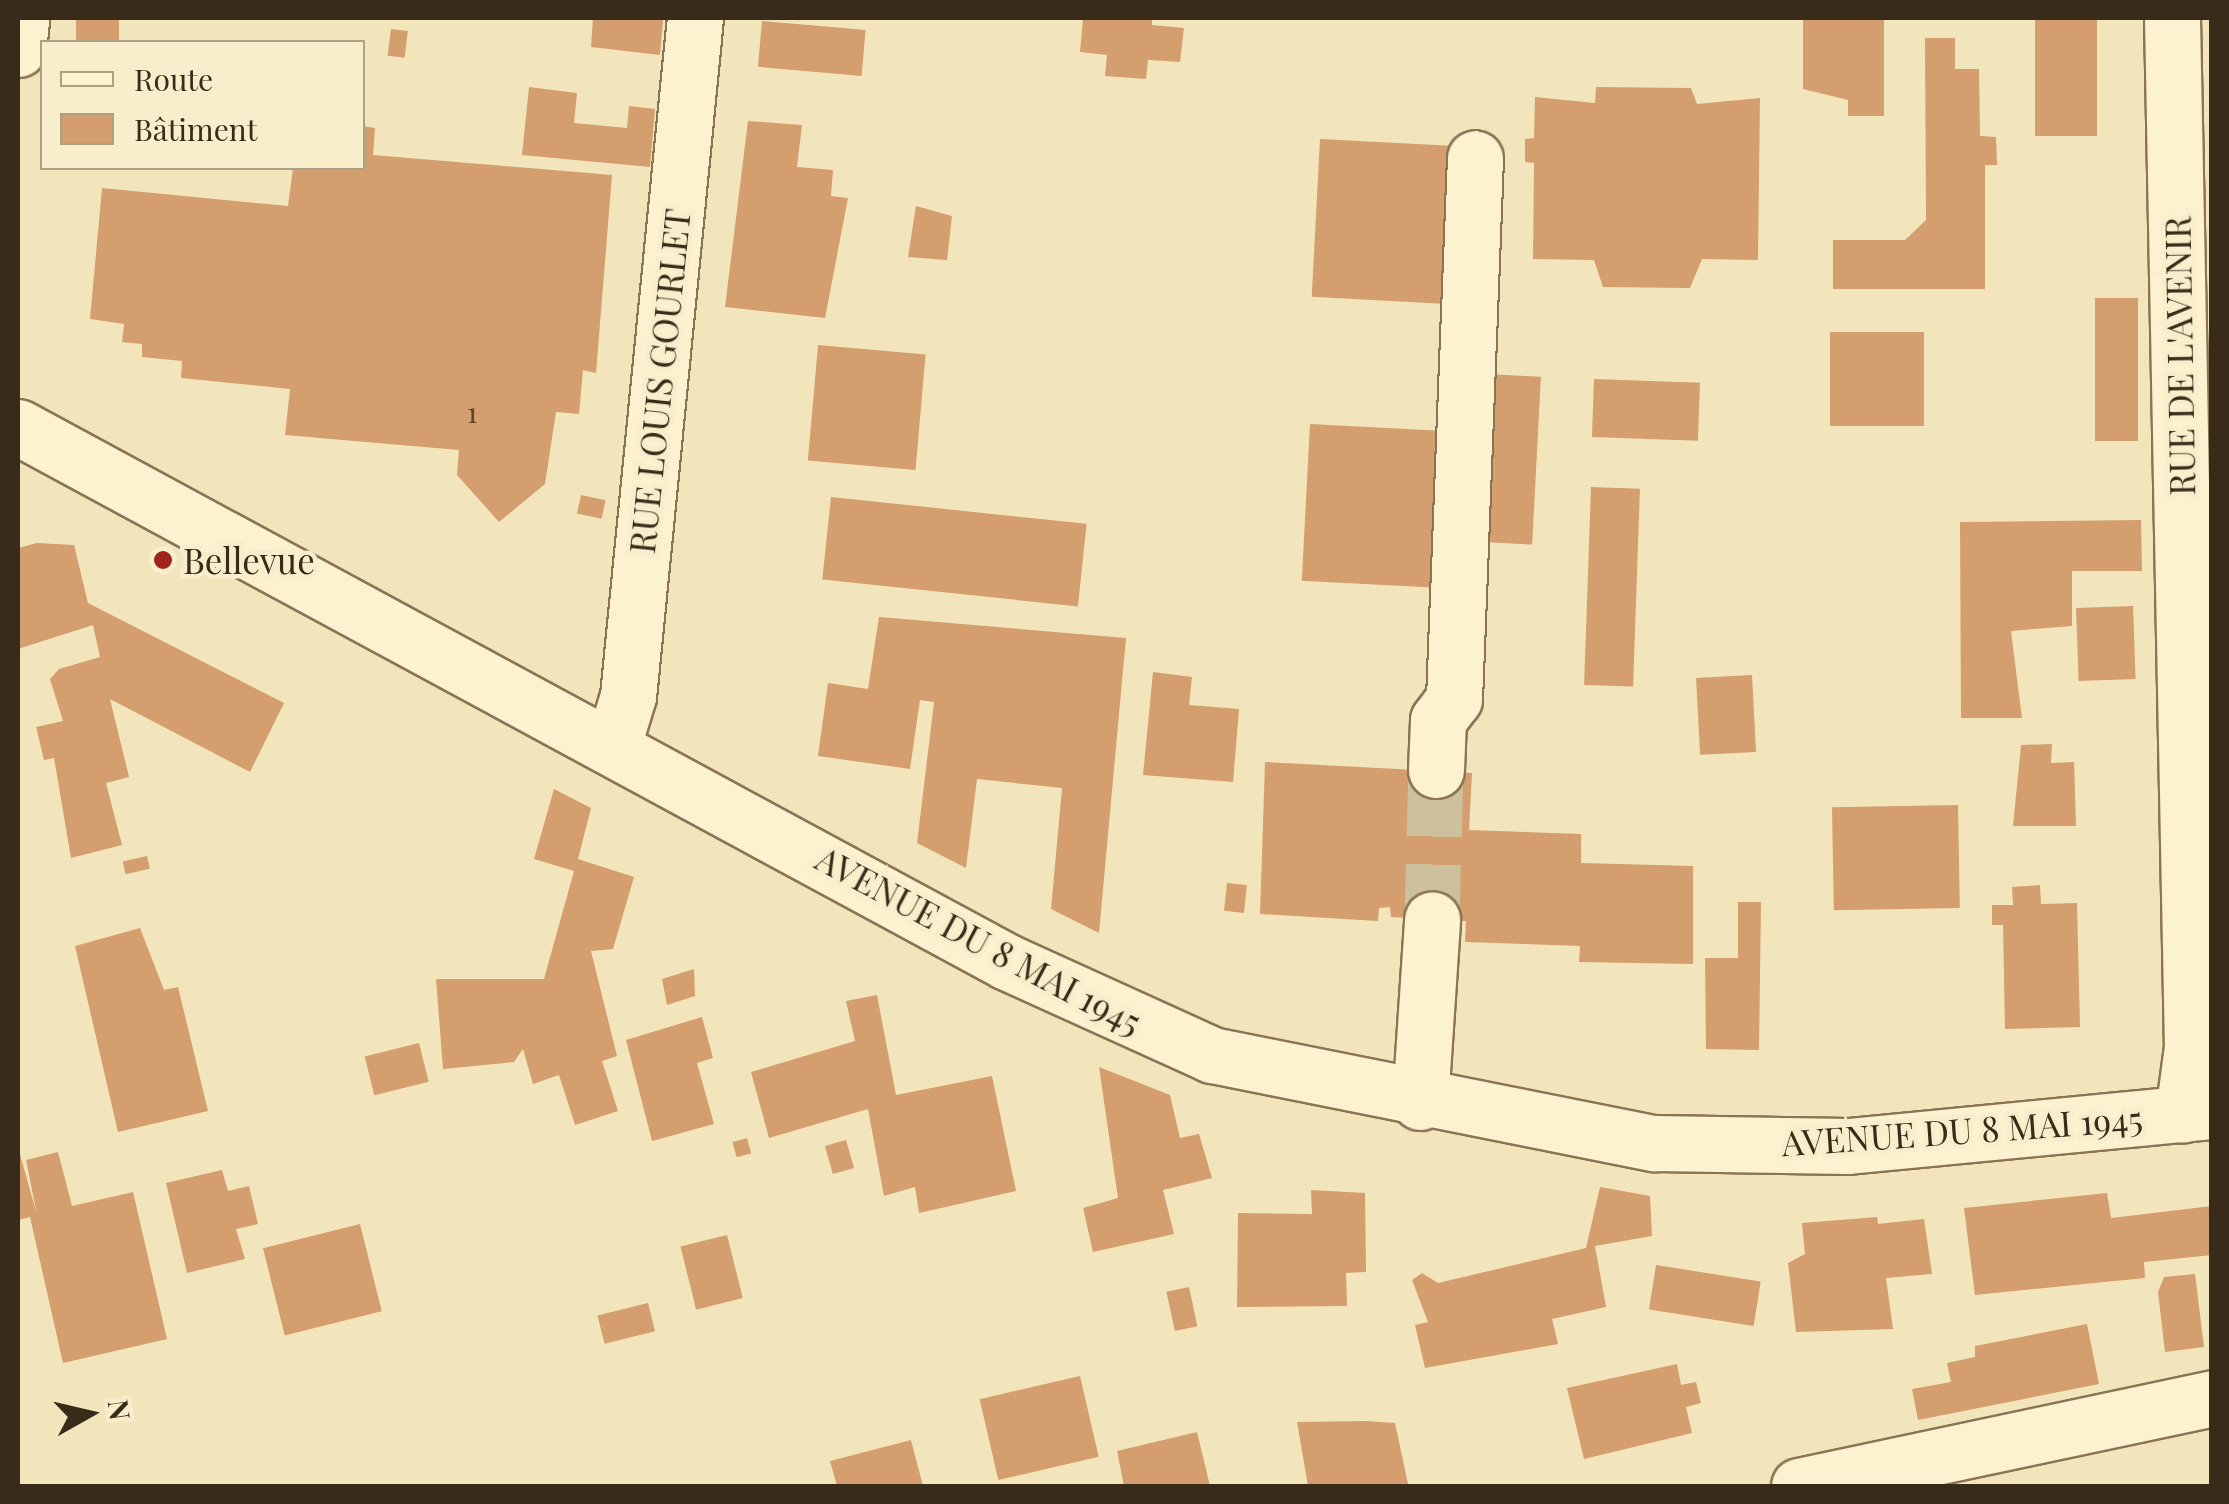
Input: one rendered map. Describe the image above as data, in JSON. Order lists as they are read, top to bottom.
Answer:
{
  "streets": {
    "street": ["RUE DE L'AVENIR", "RUE LOUIS GOURLET", "AVENUE DU 8 MAI 1945"]
  },
  "crossings": [
    ["RUE DE L'AVENIR", "AVENUE DU 8 MAI 1945"],
    ["RUE LOUIS GOURLET", "AVENUE DU 8 MAI 1945"]
  ],
  "places": ["Bellevue"],
  "house_numbers": ["1"],
  "legend": ["Route", "Bâtiment"],
  "north": "right"
}
